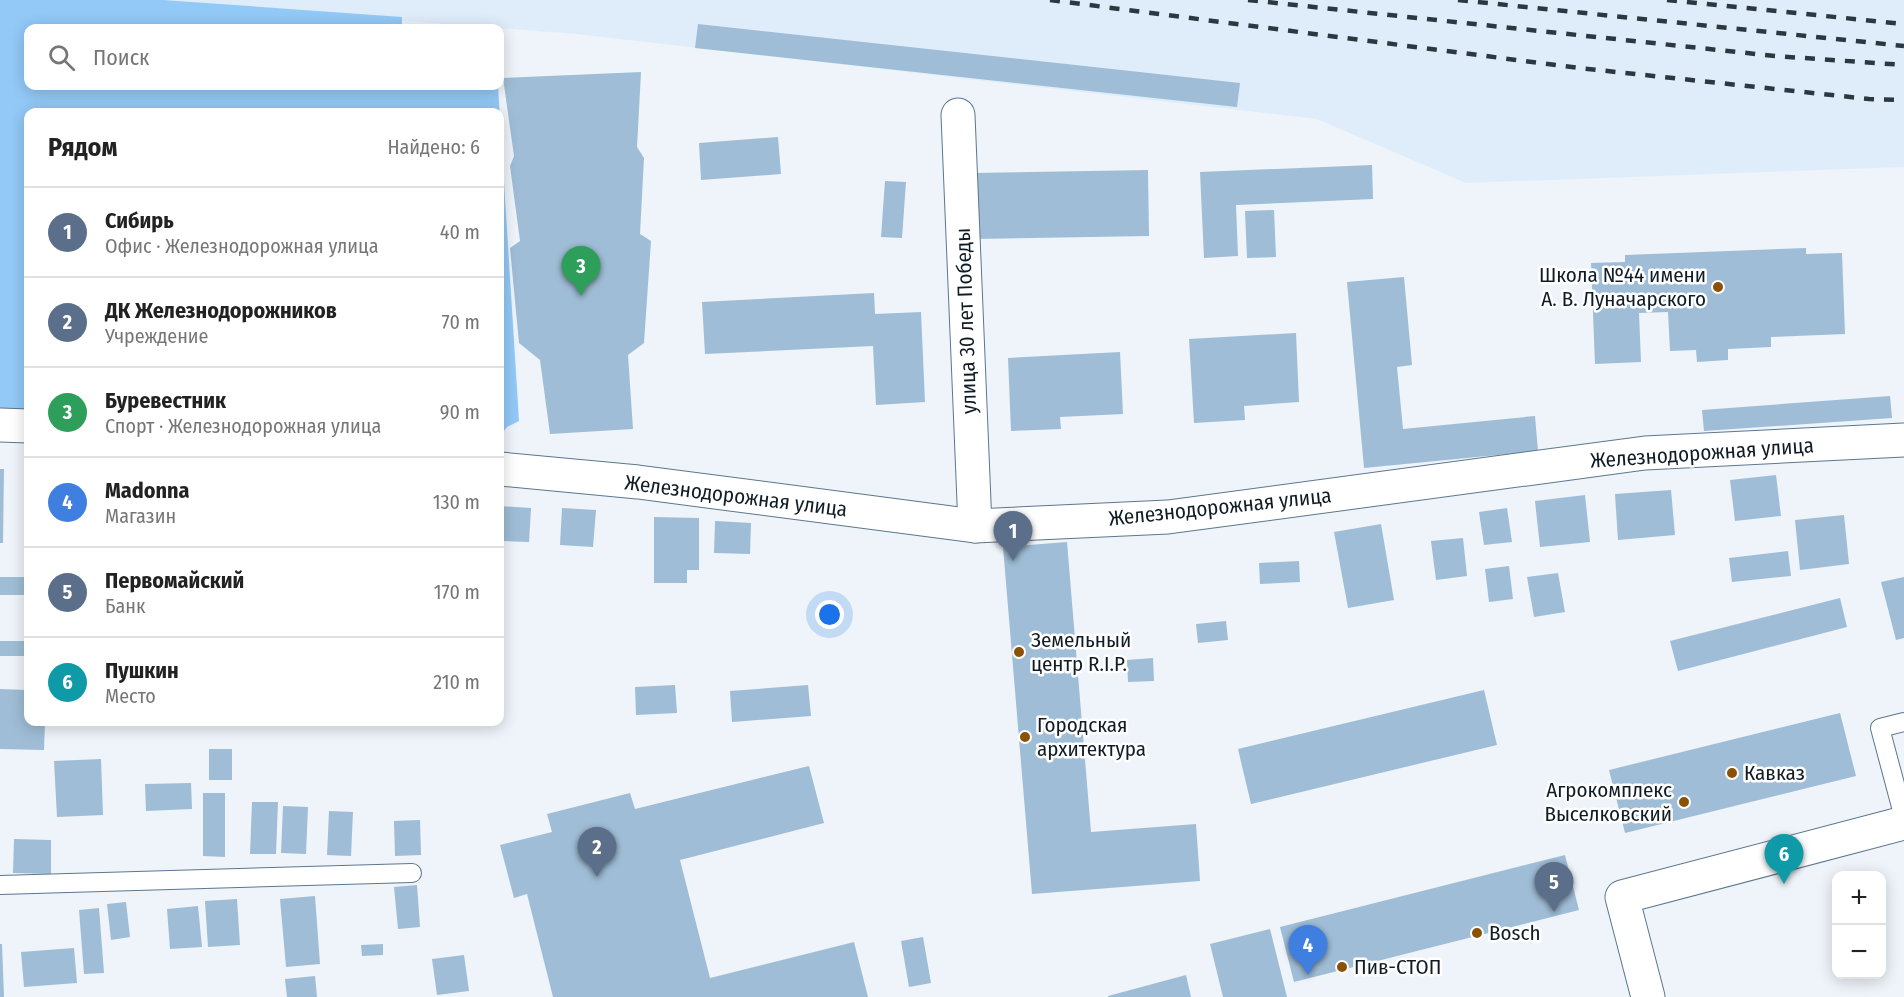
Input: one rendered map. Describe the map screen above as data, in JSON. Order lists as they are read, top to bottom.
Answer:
{
  "streets": {
    "street": ["улица 30 лет Победы", "Железнодорожная улица"]
  },
  "crossings": [
    ["улица 30 лет Победы", "Железнодорожная улица"]
  ],
  "places": [
    "Школа №44 имени А. В. Луначарского",
    "Земельный центр R.I.P.",
    "Городская архитектура",
    "Кавказ",
    "Агрокомплекс Выселковский",
    "Bosch",
    "Пив-СТОП"
  ],
  "page": {
    "search": "Поиск",
    "heading": ["Рядом", "Найдено: 6"],
    "list": [
      {
        "mark": "1",
        "name": "Сибирь",
        "note": "Офис · Железнодорожная улица",
        "value": "40 m"
      },
      {
        "mark": "2",
        "name": "ДК Железнодорожников",
        "note": "Учреждение",
        "value": "70 m"
      },
      {
        "mark": "3",
        "name": "Буревестник",
        "note": "Спорт · Железнодорожная улица",
        "value": "90 m"
      },
      {
        "mark": "4",
        "name": "Madonna",
        "note": "Магазин",
        "value": "130 m"
      },
      {
        "mark": "5",
        "name": "Первомайский",
        "note": "Банк",
        "value": "170 m"
      },
      {
        "mark": "6",
        "name": "Пушкин",
        "note": "Место",
        "value": "210 m"
      }
    ],
    "pins": [
      "3",
      "1",
      "2",
      "6",
      "5",
      "4"
    ],
    "map_buttons": ["+", "−"]
  }
}
